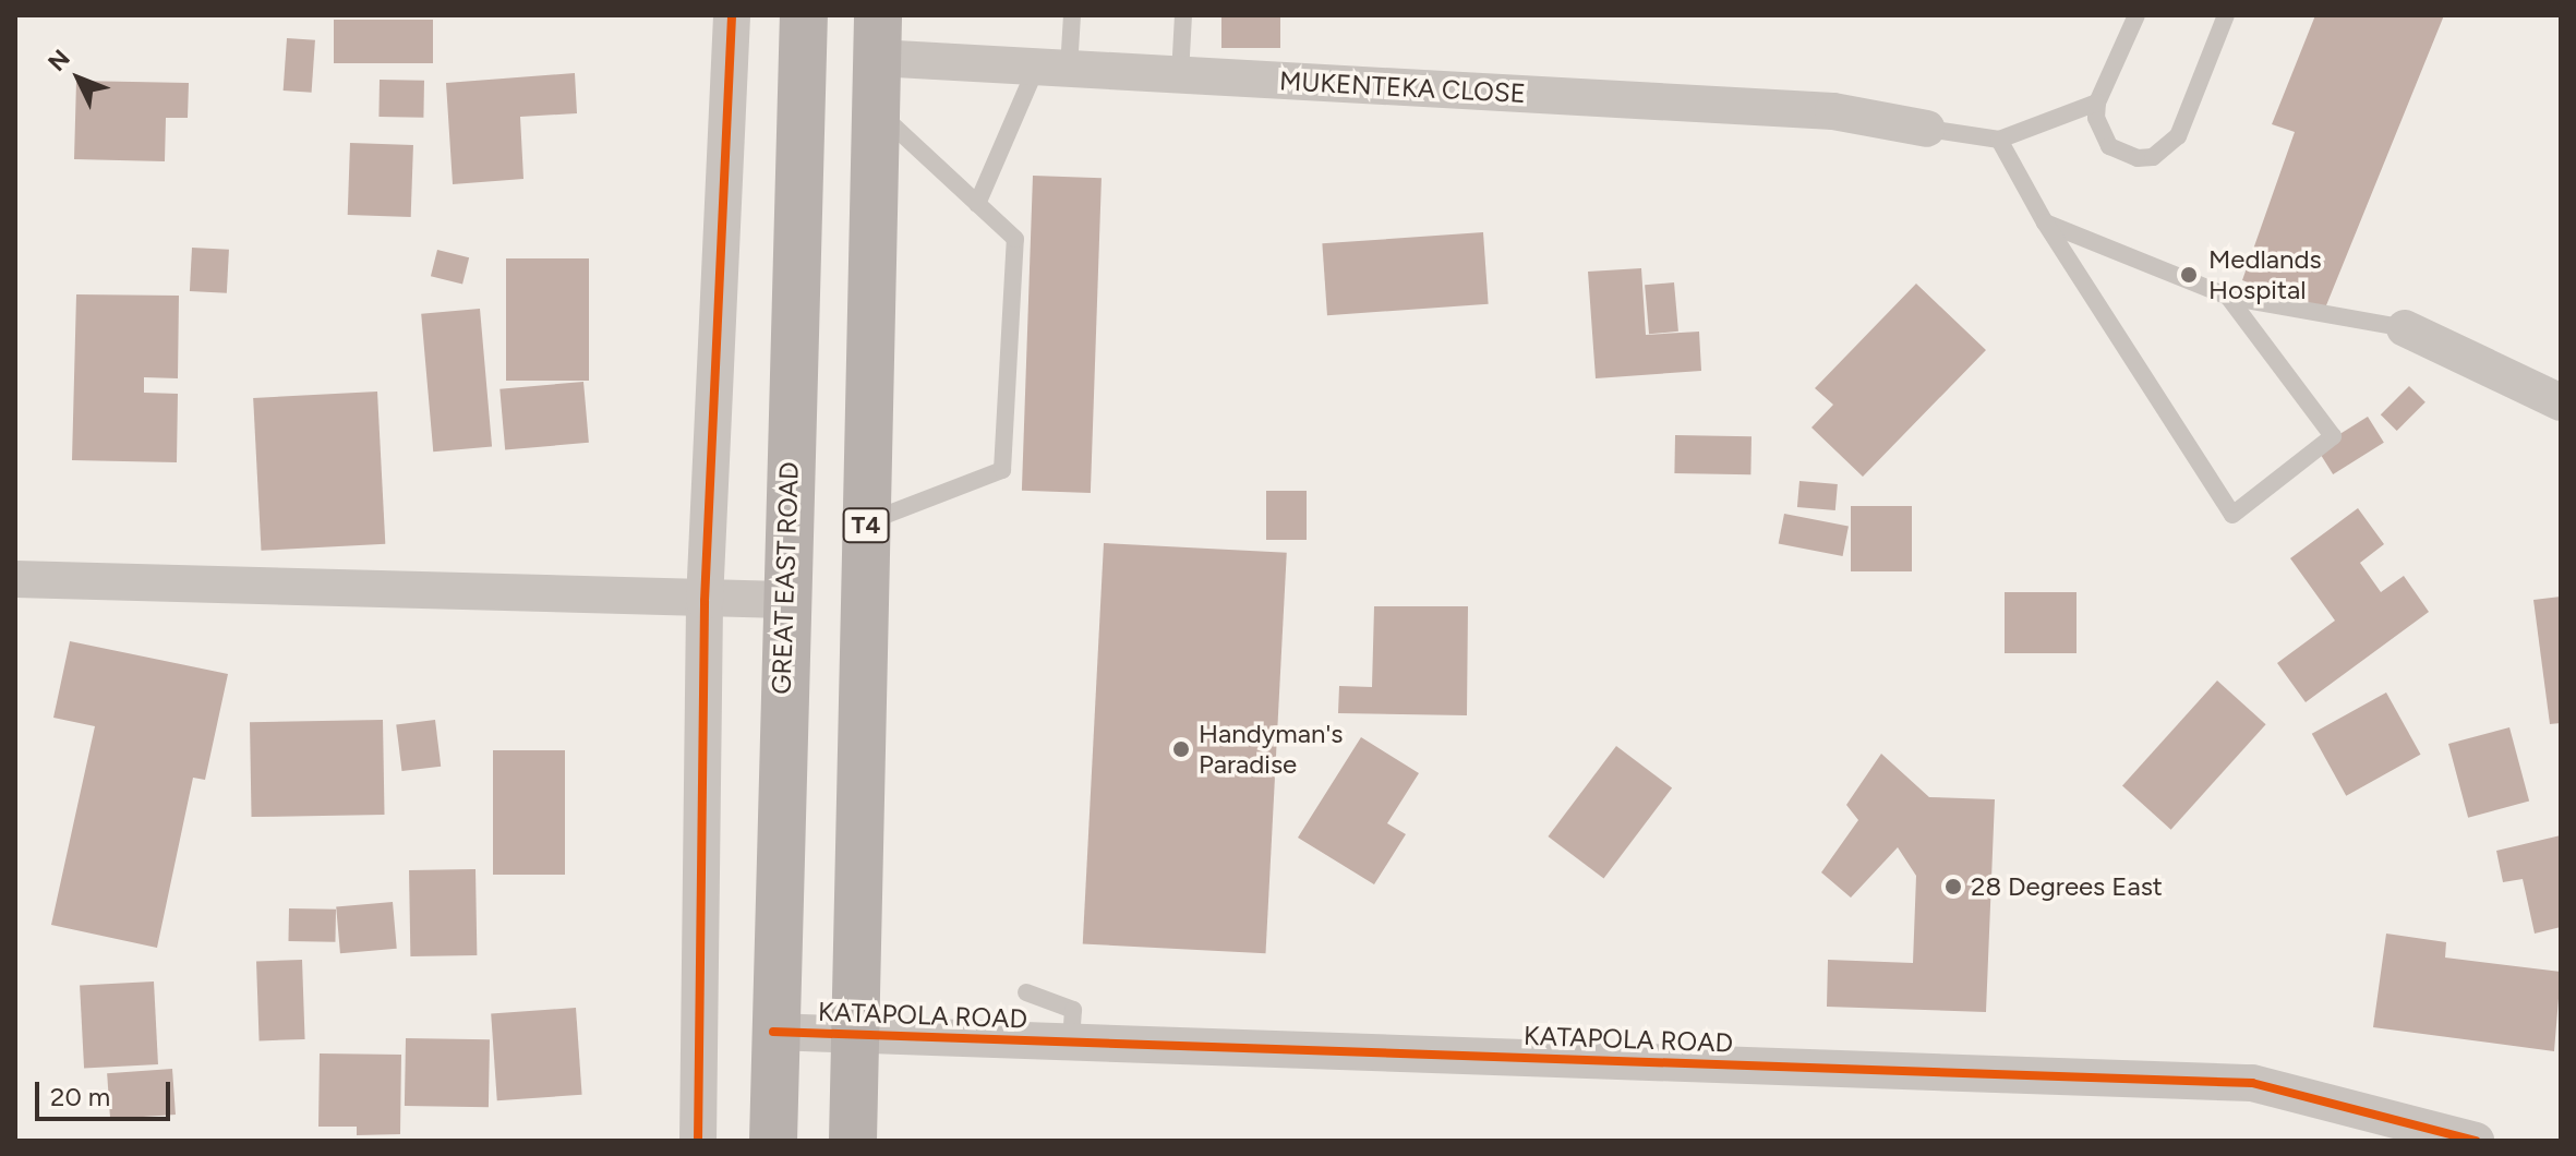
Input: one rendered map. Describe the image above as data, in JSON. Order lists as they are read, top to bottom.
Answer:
{
  "streets": {
    "main road": ["T4", "GREAT EAST ROAD"],
    "street": ["MUKENTEKA CLOSE", "KATAPOLA ROAD"]
  },
  "crossings": [
    ["MUKENTEKA CLOSE", "T4"],
    ["T4", "KATAPOLA ROAD"],
    ["GREAT EAST ROAD", "KATAPOLA ROAD"]
  ],
  "places": ["Medlands Hospital", "Handyman's Paradise", "28 Degrees East"],
  "scale_bar": "20 m",
  "north": "top left"
}
